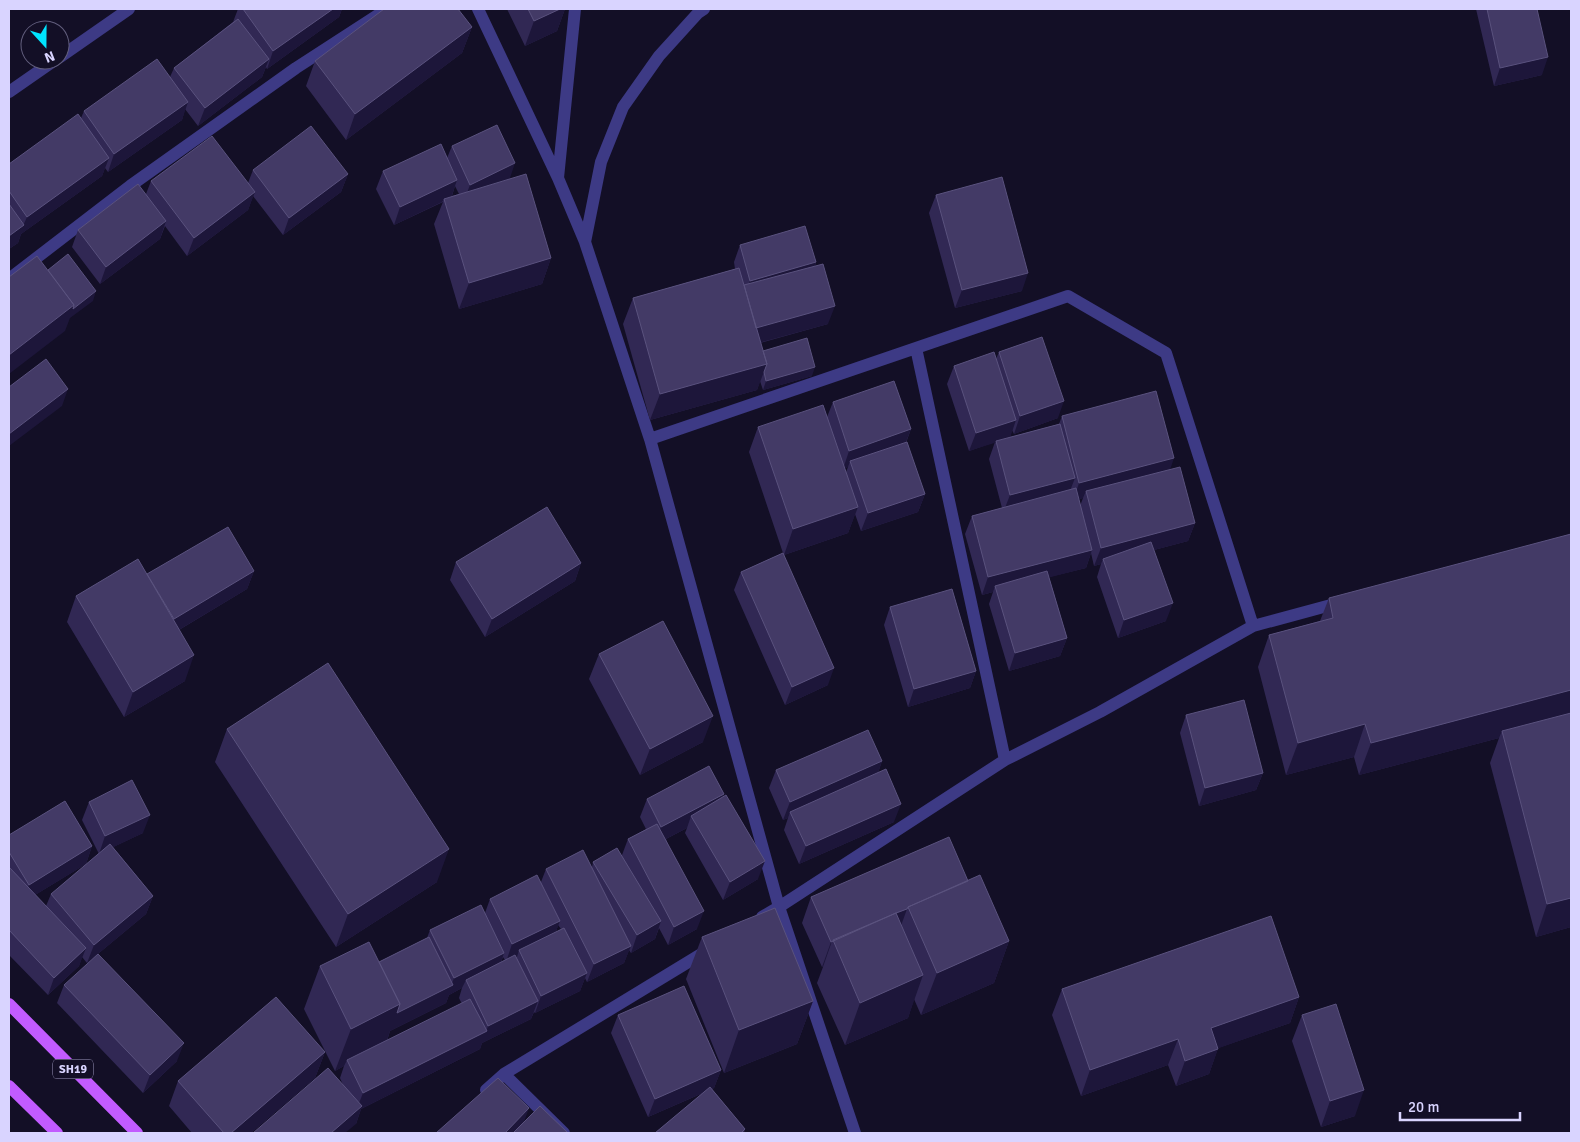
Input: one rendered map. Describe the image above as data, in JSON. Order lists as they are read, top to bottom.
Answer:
{
  "streets": {
    "main road": ["SH19"]
  },
  "scale_bar": "20 m",
  "north": "bottom"
}
